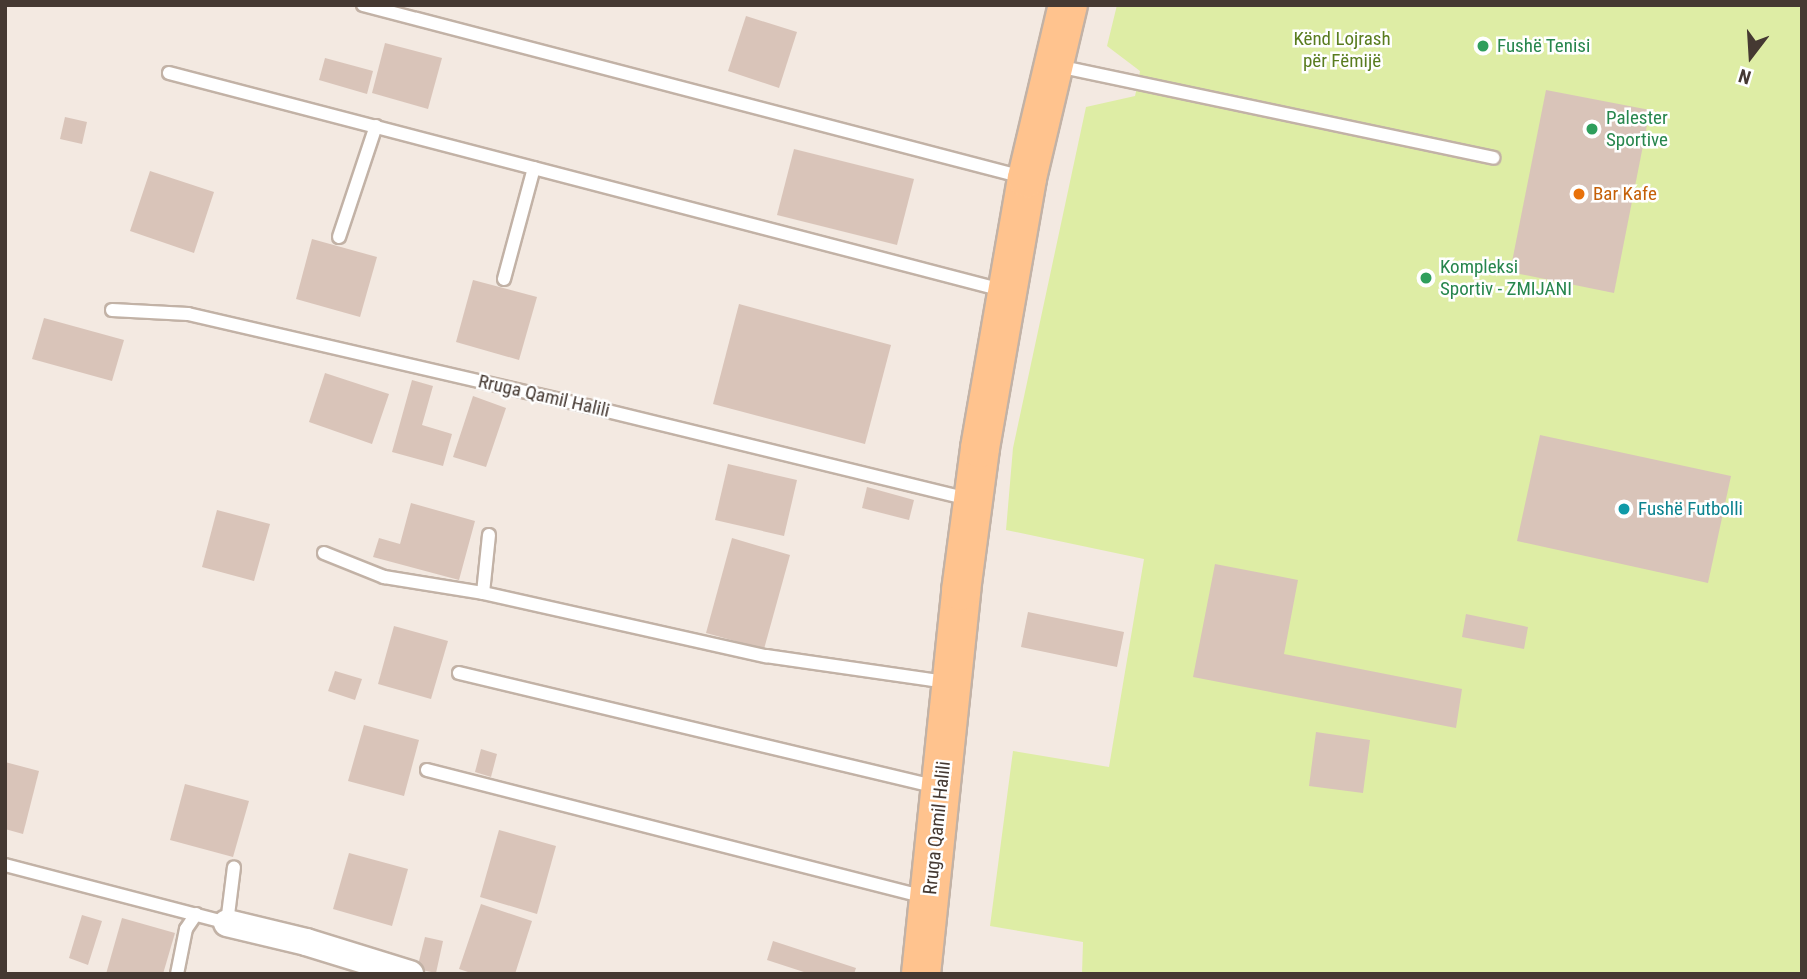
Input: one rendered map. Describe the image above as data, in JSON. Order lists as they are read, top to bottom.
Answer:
{
  "streets": {
    "main road": ["Rruga Qamil Halili"]
  },
  "parks": ["Kënd Lojrash për Fëmijë"],
  "places": [
    "Fushë Tenisi",
    "Palester Sportive",
    "Bar Kafe",
    "Kompleksi Sportiv - ZMIJANI",
    "Fushë Futbolli"
  ],
  "north": "bottom"
}
